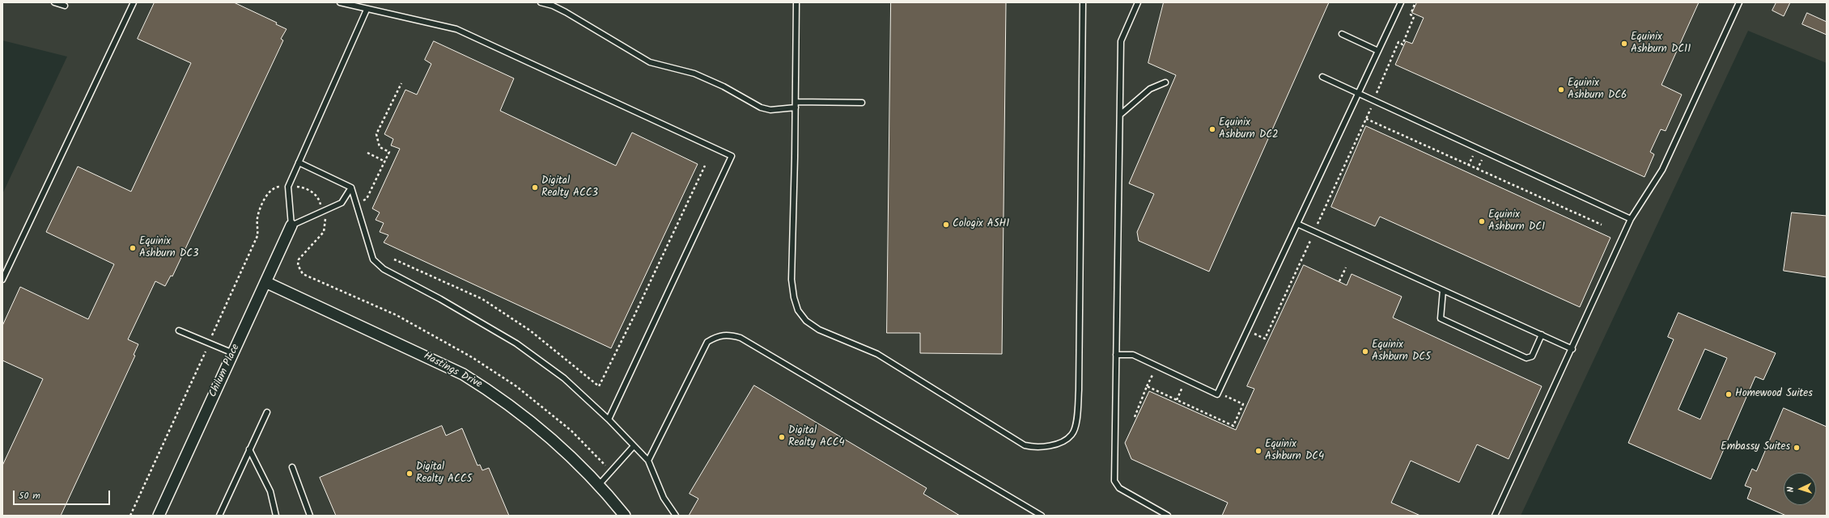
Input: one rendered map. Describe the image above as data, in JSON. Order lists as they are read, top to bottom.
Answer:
{
  "streets": {
    "street": ["Chilum Place", "Hastings Drive"]
  },
  "crossings": [
    ["Chilum Place", "Hastings Drive"]
  ],
  "places": [
    "Equinix Ashburn DC11",
    "Equinix Ashburn DC6",
    "Equinix Ashburn DC2",
    "Digital Realty ACC3",
    "Equinix Ashburn DC1",
    "Cologix ASH1",
    "Equinix Ashburn DC3",
    "Equinix Ashburn DC5",
    "Homewood Suites",
    "Digital Realty ACC4",
    "Embassy Suites",
    "Equinix Ashburn DC4",
    "Digital Realty ACC5"
  ],
  "scale_bar": "50 m",
  "north": "left"
}
